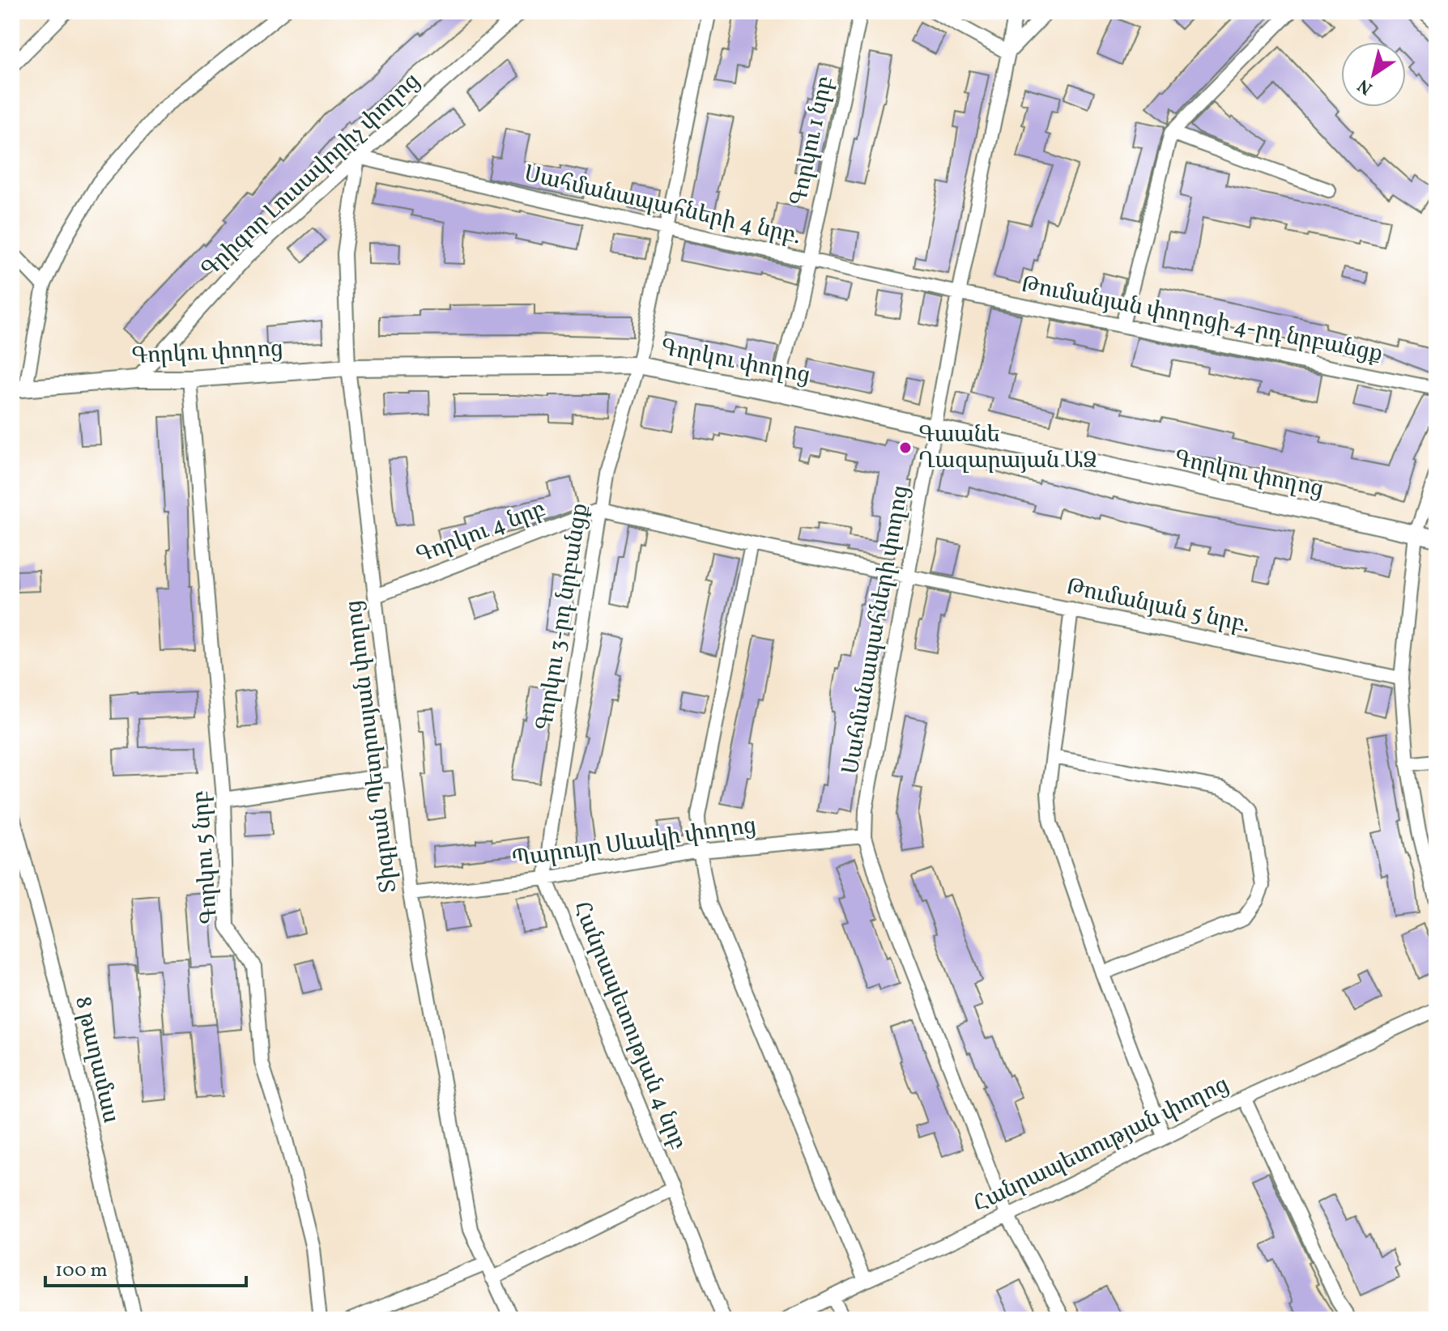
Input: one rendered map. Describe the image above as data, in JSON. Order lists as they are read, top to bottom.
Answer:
{
  "streets": {
    "street": [
      "Գորկու 1 նրբ",
      "Գրիգոր Լուսավորիչ փողոց",
      "Սահմանապահների 4 նրբ.",
      "Թումանյան փողոցի 4-րդ նրբանցք",
      "Գորկու փողոց",
      "Գորկու 4 նրբ",
      "Թումանյան 5 նրբ.",
      "Գորկու 3-րդ նրբանցք",
      "Սահմանապահների փողոց",
      "Տիգրան Պետրոսյան փողոց",
      "Պարույր Սևակի փողոց",
      "Գորկու 5 նրբ",
      "Հանրապետության 4 նրբ",
      "8 թաղամաս",
      "Հանրապետության փողոց"
    ]
  },
  "crossings": [
    ["Գորկու 1 նրբ", "Սահմանապահների 4 նրբ."],
    ["Գորկու 1 նրբ", "Գորկու փողոց"],
    ["Գրիգոր Լուսավորիչ փողոց", "Սահմանապահների 4 նրբ."],
    ["Գրիգոր Լուսավորիչ փողոց", "Գորկու փողոց"],
    ["Գրիգոր Լուսավորիչ փողոց", "Տիգրան Պետրոսյան փողոց"],
    ["Սահմանապահների 4 նրբ.", "Թումանյան փողոցի 4-րդ նրբանցք"],
    ["Սահմանապահների 4 նրբ.", "Գորկու 3-րդ նրբանցք"],
    ["Սահմանապահների 4 նրբ.", "Սահմանապահների փողոց"],
    ["Սահմանապահների 4 նրբ.", "Տիգրան Պետրոսյան փողոց"],
    ["Թումանյան փողոցի 4-րդ նրբանցք", "Սահմանապահների փողոց"],
    ["Գորկու փողոց", "Գորկու 3-րդ նրբանցք"],
    ["Գորկու փողոց", "Սահմանապահների փողոց"],
    ["Գորկու փողոց", "Տիգրան Պետրոսյան փողոց"],
    ["Գորկու փողոց", "Գորկու 5 նրբ"],
    ["Գորկու 4 նրբ", "Թումանյան 5 նրբ."],
    ["Գորկու 4 նրբ", "Գորկու 3-րդ նրբանցք"],
    ["Գորկու 4 նրբ", "Տիգրան Պետրոսյան փողոց"],
    ["Թումանյան 5 նրբ.", "Գորկու 3-րդ նրբանցք"],
    ["Թումանյան 5 նրբ.", "Սահմանապահների փողոց"],
    ["Գորկու 3-րդ նրբանցք", "Պարույր Սևակի փողոց"],
    ["Գորկու 3-րդ նրբանցք", "Հանրապետության 4 նրբ"],
    ["Սահմանապահների փողոց", "Պարույր Սևակի փողոց"],
    ["Սահմանապահների փողոց", "Հանրապետության փողոց"],
    ["Տիգրան Պետրոսյան փողոց", "Պարույր Սևակի փողոց"],
    ["Պարույր Սևակի փողոց", "Հանրապետության 4 նրբ"]
  ],
  "places": ["Գաանե Ղազարայան ԱՁ"],
  "scale_bar": "100 m",
  "north": "bottom left"
}
